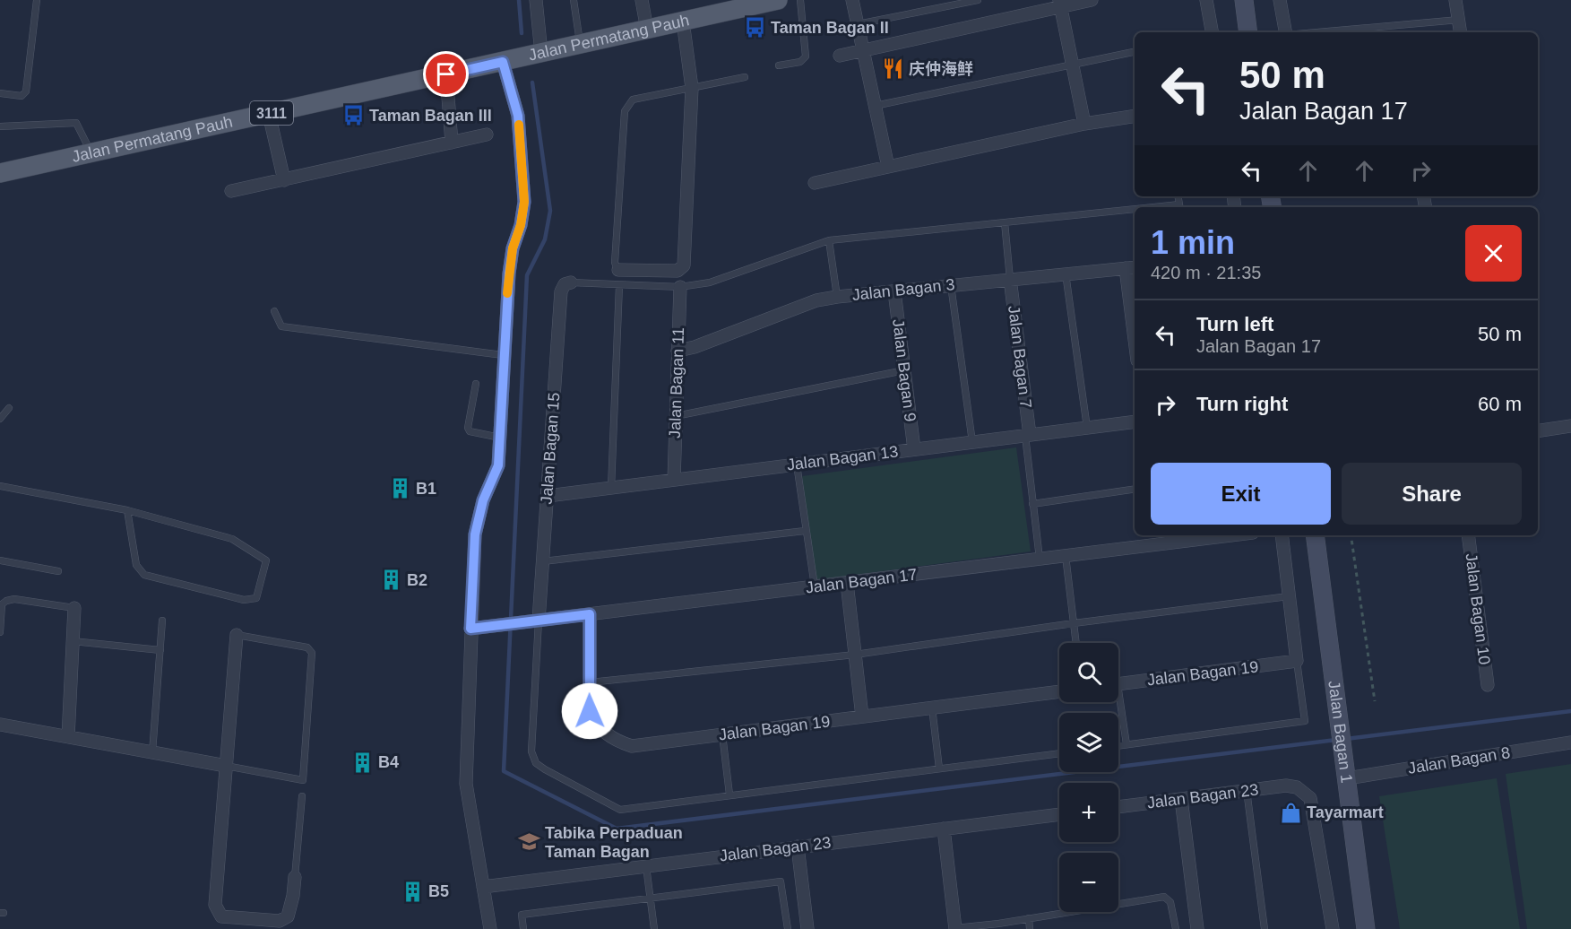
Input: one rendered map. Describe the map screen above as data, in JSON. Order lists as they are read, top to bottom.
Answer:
{
  "streets": {
    "main road": ["Jalan Permatang Pauh", "3111"],
    "street": [
      "Jalan Bagan 3",
      "Jalan Bagan 7",
      "Jalan Bagan 9",
      "Jalan Bagan 11",
      "Jalan Bagan 15",
      "Jalan Bagan 13",
      "Jalan Bagan 17",
      "Jalan Bagan 10",
      "Jalan Bagan 19",
      "Jalan Bagan 1",
      "Jalan Bagan 8",
      "Jalan Bagan 23"
    ]
  },
  "crossings": [
    ["Jalan Bagan 3", "Jalan Bagan 7"],
    ["Jalan Bagan 3", "Jalan Bagan 9"],
    ["Jalan Bagan 3", "Jalan Bagan 11"],
    ["Jalan Bagan 7", "Jalan Bagan 13"],
    ["Jalan Bagan 9", "Jalan Bagan 13"],
    ["Jalan Bagan 11", "Jalan Bagan 13"],
    ["Jalan Bagan 15", "Jalan Bagan 13"],
    ["Jalan Bagan 15", "Jalan Bagan 17"],
    ["Jalan Bagan 17", "Jalan Bagan 19"],
    ["Jalan Bagan 1", "Jalan Bagan 8"]
  ],
  "places": {
    "bus stop": ["Taman Bagan II", "Taman Bagan III"],
    "restaurant": ["庆仲海鲜"],
    "building": [
      "B1",
      "B2",
      "B4",
      "B5"
    ],
    "shop": ["Tayarmart"],
    "school or university": ["Tabika Perpaduan Taman Bagan"]
  },
  "page": {
    "turn": ["50 m", "Jalan Bagan 17"],
    "heading": ["1 min", "420 m · 21:35"],
    "list": [
      {
        "name": "Turn left",
        "note": "Jalan Bagan 17",
        "value": "50 m"
      },
      {
        "name": "Turn right",
        "value": "60 m"
      }
    ],
    "buttons": ["Exit", "Share"],
    "map_buttons": ["+", "−"]
  }
}
